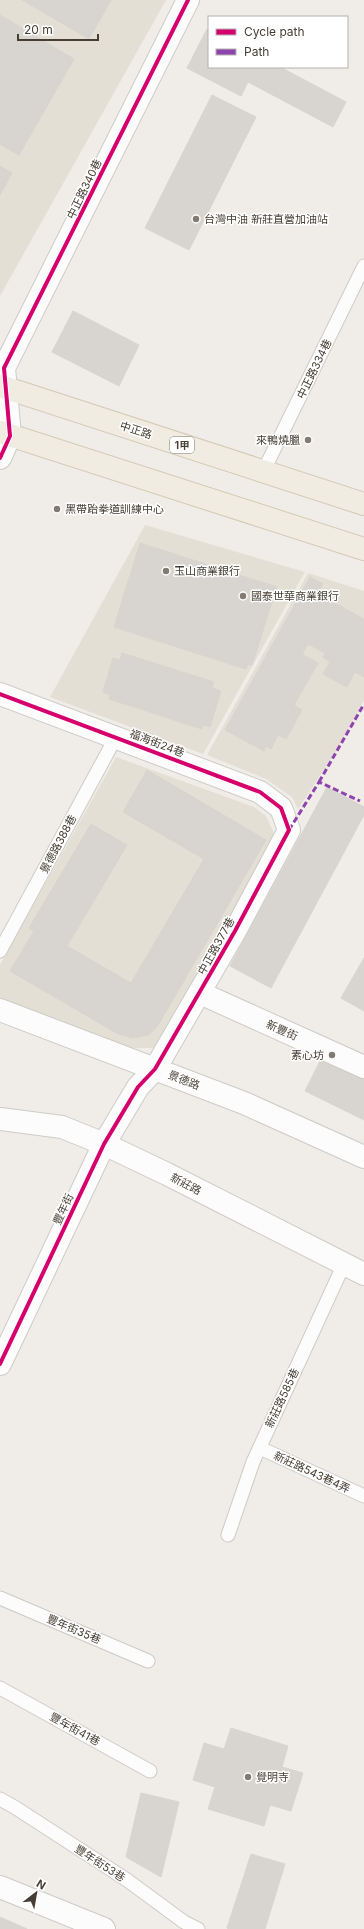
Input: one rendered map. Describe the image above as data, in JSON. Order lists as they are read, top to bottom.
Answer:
{
  "streets": {
    "main road": ["中正路", "1甲"],
    "street": [
      "中正路340巷",
      "福海街24巷",
      "中正路377巷",
      "新豐街",
      "景德路",
      "新莊路",
      "豐年街"
    ],
    "lane": [
      "中正路334巷",
      "景德路388巷",
      "新莊路585巷",
      "新莊路543巷4弄",
      "豐年街35巷",
      "豐年街41巷",
      "豐年街53巷"
    ]
  },
  "crossings": [
    ["中正路340巷", "中正路"],
    ["中正路334巷", "中正路"],
    ["福海街24巷", "景德路388巷"],
    ["福海街24巷", "中正路377巷"],
    ["中正路377巷", "新豐街"],
    ["中正路377巷", "景德路"],
    ["中正路377巷", "豐年街"],
    ["景德路", "豐年街"],
    ["新莊路", "豐年街"],
    ["新莊路", "新莊路585巷"],
    ["新莊路585巷", "新莊路543巷4弄"]
  ],
  "places": [
    "台灣中油 新莊直營加油站",
    "來鴨燒臘",
    "黑帶跆拳道訓練中心",
    "玉山商業銀行",
    "國泰世華商業銀行",
    "素心坊",
    "覺明寺"
  ],
  "legend": ["Cycle path", "Path"],
  "scale_bar": "20 m",
  "north": "top right"
}
